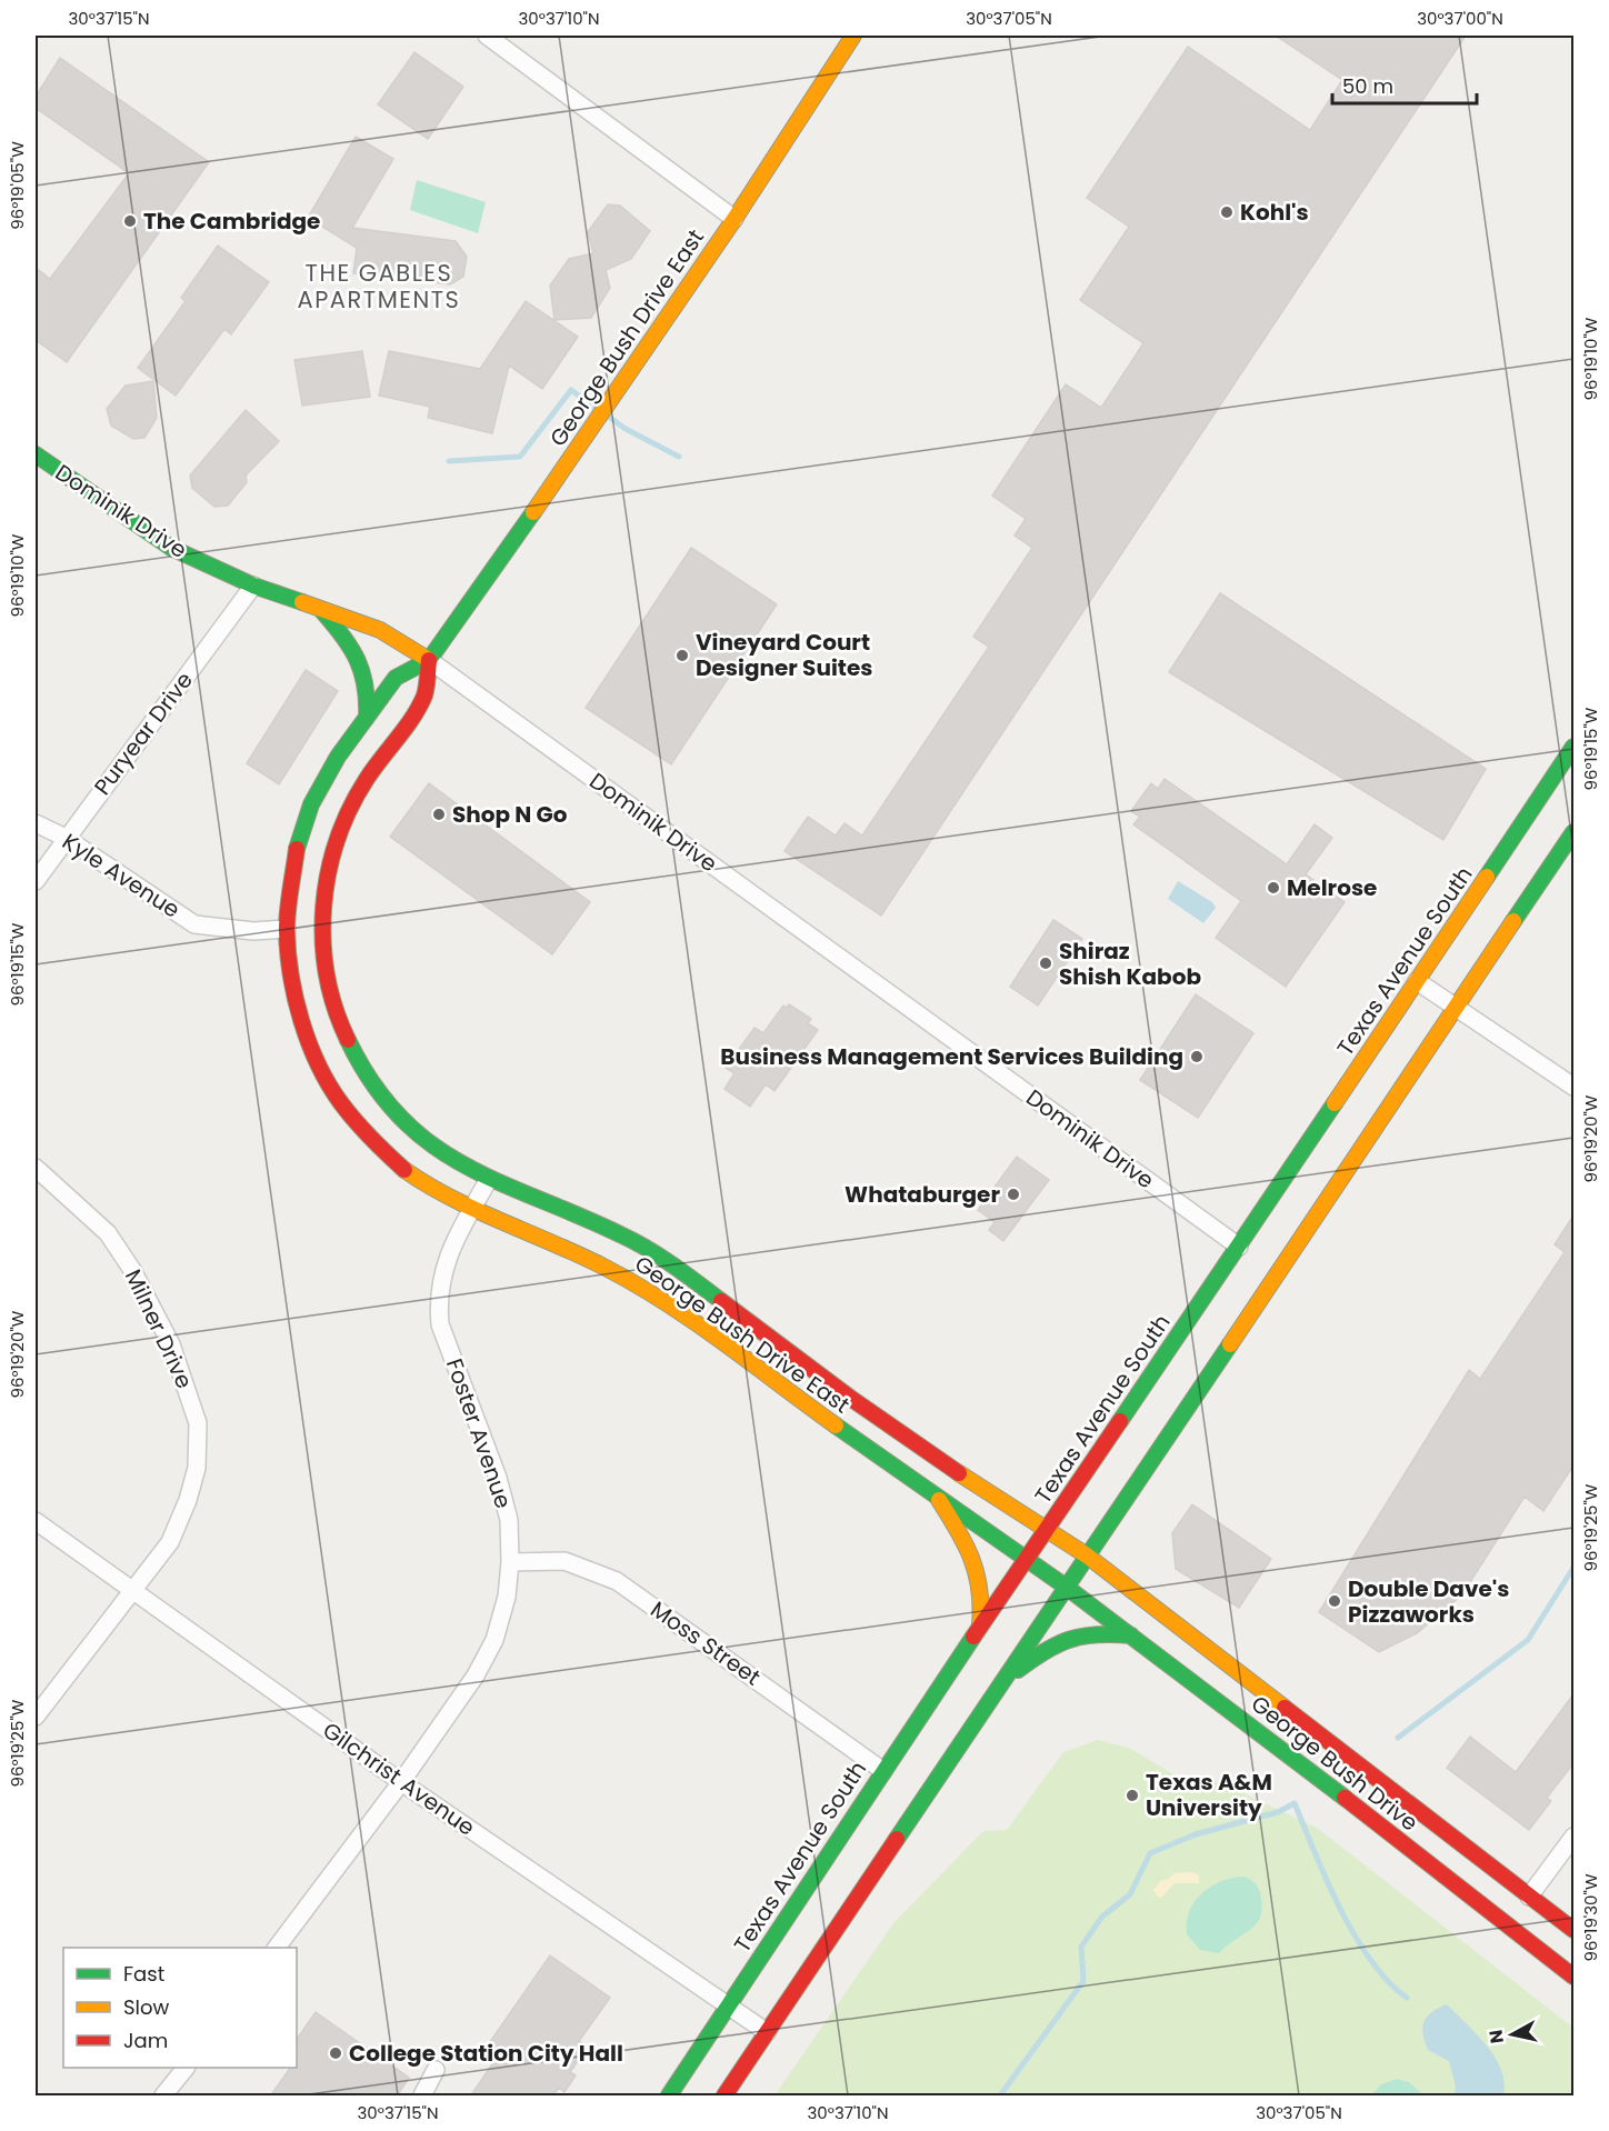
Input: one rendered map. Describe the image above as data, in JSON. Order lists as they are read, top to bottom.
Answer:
{
  "streets": {
    "main road": [
      "George Bush Drive East",
      "Dominik Drive",
      "Texas Avenue South",
      "George Bush Drive"
    ],
    "street": [
      "Puryear Drive",
      "Kyle Avenue",
      "Milner Drive",
      "Foster Avenue",
      "Moss Street",
      "Gilchrist Avenue"
    ]
  },
  "crossings": [
    ["George Bush Drive East", "Dominik Drive"],
    ["George Bush Drive East", "Kyle Avenue"],
    ["George Bush Drive East", "Texas Avenue South"],
    ["George Bush Drive East", "Foster Avenue"],
    ["George Bush Drive East", "George Bush Drive"],
    ["Dominik Drive", "Puryear Drive"],
    ["Dominik Drive", "Texas Avenue South"],
    ["Puryear Drive", "Kyle Avenue"],
    ["Texas Avenue South", "Moss Street"],
    ["Texas Avenue South", "Gilchrist Avenue"],
    ["Milner Drive", "Gilchrist Avenue"],
    ["Foster Avenue", "Moss Street"],
    ["Foster Avenue", "Gilchrist Avenue"]
  ],
  "districts": ["THE GABLES APARTMENTS"],
  "places": [
    "Kohl's",
    "The Cambridge",
    "Vineyard Court Designer Suites",
    "Shop N Go",
    "Melrose",
    "Shiraz Shish Kabob",
    "Business Management Services Building",
    "Whataburger",
    "Double Dave's Pizzaworks",
    "Texas A&M University",
    "College Station City Hall"
  ],
  "legend": ["Fast", "Slow", "Jam"],
  "scale_bar": "50 m",
  "north": "left",
  "coordinates": [
    "30°37'15\"N",
    "30°37'10\"N",
    "30°37'05\"N",
    "30°37'00\"N",
    "96°19'05\"W",
    "96°19'10\"W",
    "96°19'15\"W",
    "96°19'20\"W",
    "96°19'25\"W",
    "96°19'30\"W"
  ]
}
